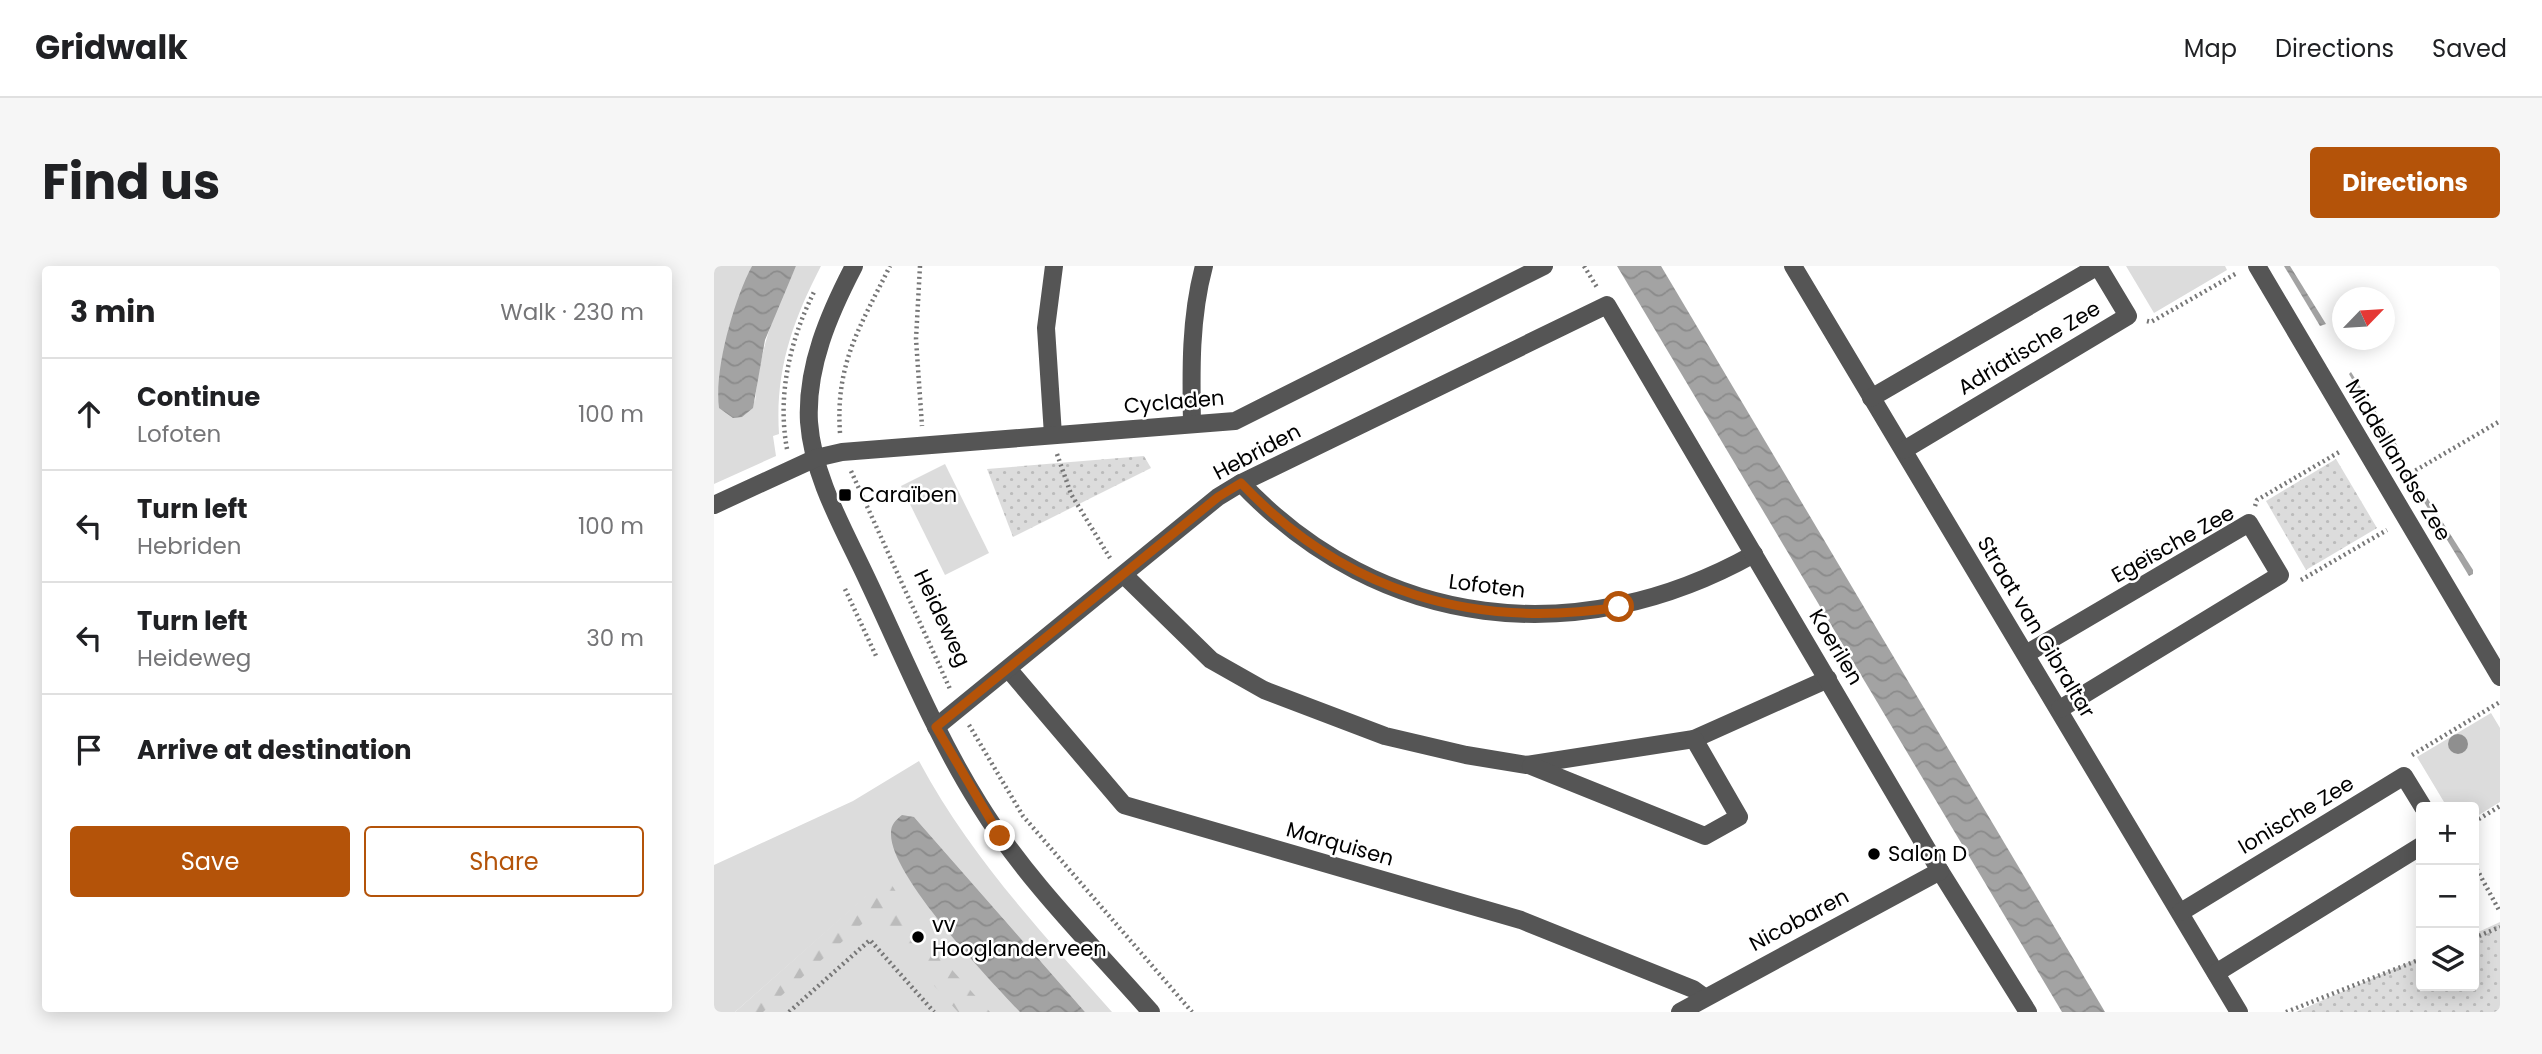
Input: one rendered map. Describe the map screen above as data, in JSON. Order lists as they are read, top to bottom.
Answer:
{
  "streets": {
    "street": [
      "Adriatische Zee",
      "Cycladen",
      "Hebriden",
      "Middellandse Zee",
      "Egeïsche Zee",
      "Lofoten",
      "Straat van Gibraltar",
      "Koerilen",
      "Ionische Zee",
      "Marquisen",
      "Nicobaren"
    ],
    "path": ["Heideweg"]
  },
  "crossings": [
    ["Adriatische Zee", "Straat van Gibraltar"],
    ["Cycladen", "Heideweg"],
    ["Hebriden", "Lofoten"],
    ["Hebriden", "Heideweg"],
    ["Hebriden", "Koerilen"],
    ["Hebriden", "Marquisen"],
    ["Egeïsche Zee", "Straat van Gibraltar"],
    ["Lofoten", "Koerilen"],
    ["Straat van Gibraltar", "Ionische Zee"],
    ["Koerilen", "Nicobaren"],
    ["Marquisen", "Nicobaren"]
  ],
  "places": {
    "transit": ["Caraïben"],
    "other": ["Salon D", "vv Hooglanderveen"]
  },
  "north": "top right",
  "page": {
    "header": "Gridwalk",
    "nav": ["Map", "Directions", "Saved"],
    "title": "Find us",
    "buttons": [
      "Directions",
      ["Save", "Share"]
    ],
    "heading": ["3 min", "Walk · 230 m"],
    "list": [
      ["Continue", "Lofoten", "100 m"],
      ["Turn left", "Hebriden", "100 m"],
      ["Turn left", "Heideweg", "30 m"],
      "Arrive at destination"
    ],
    "map_buttons": ["+", "−"]
  }
}
